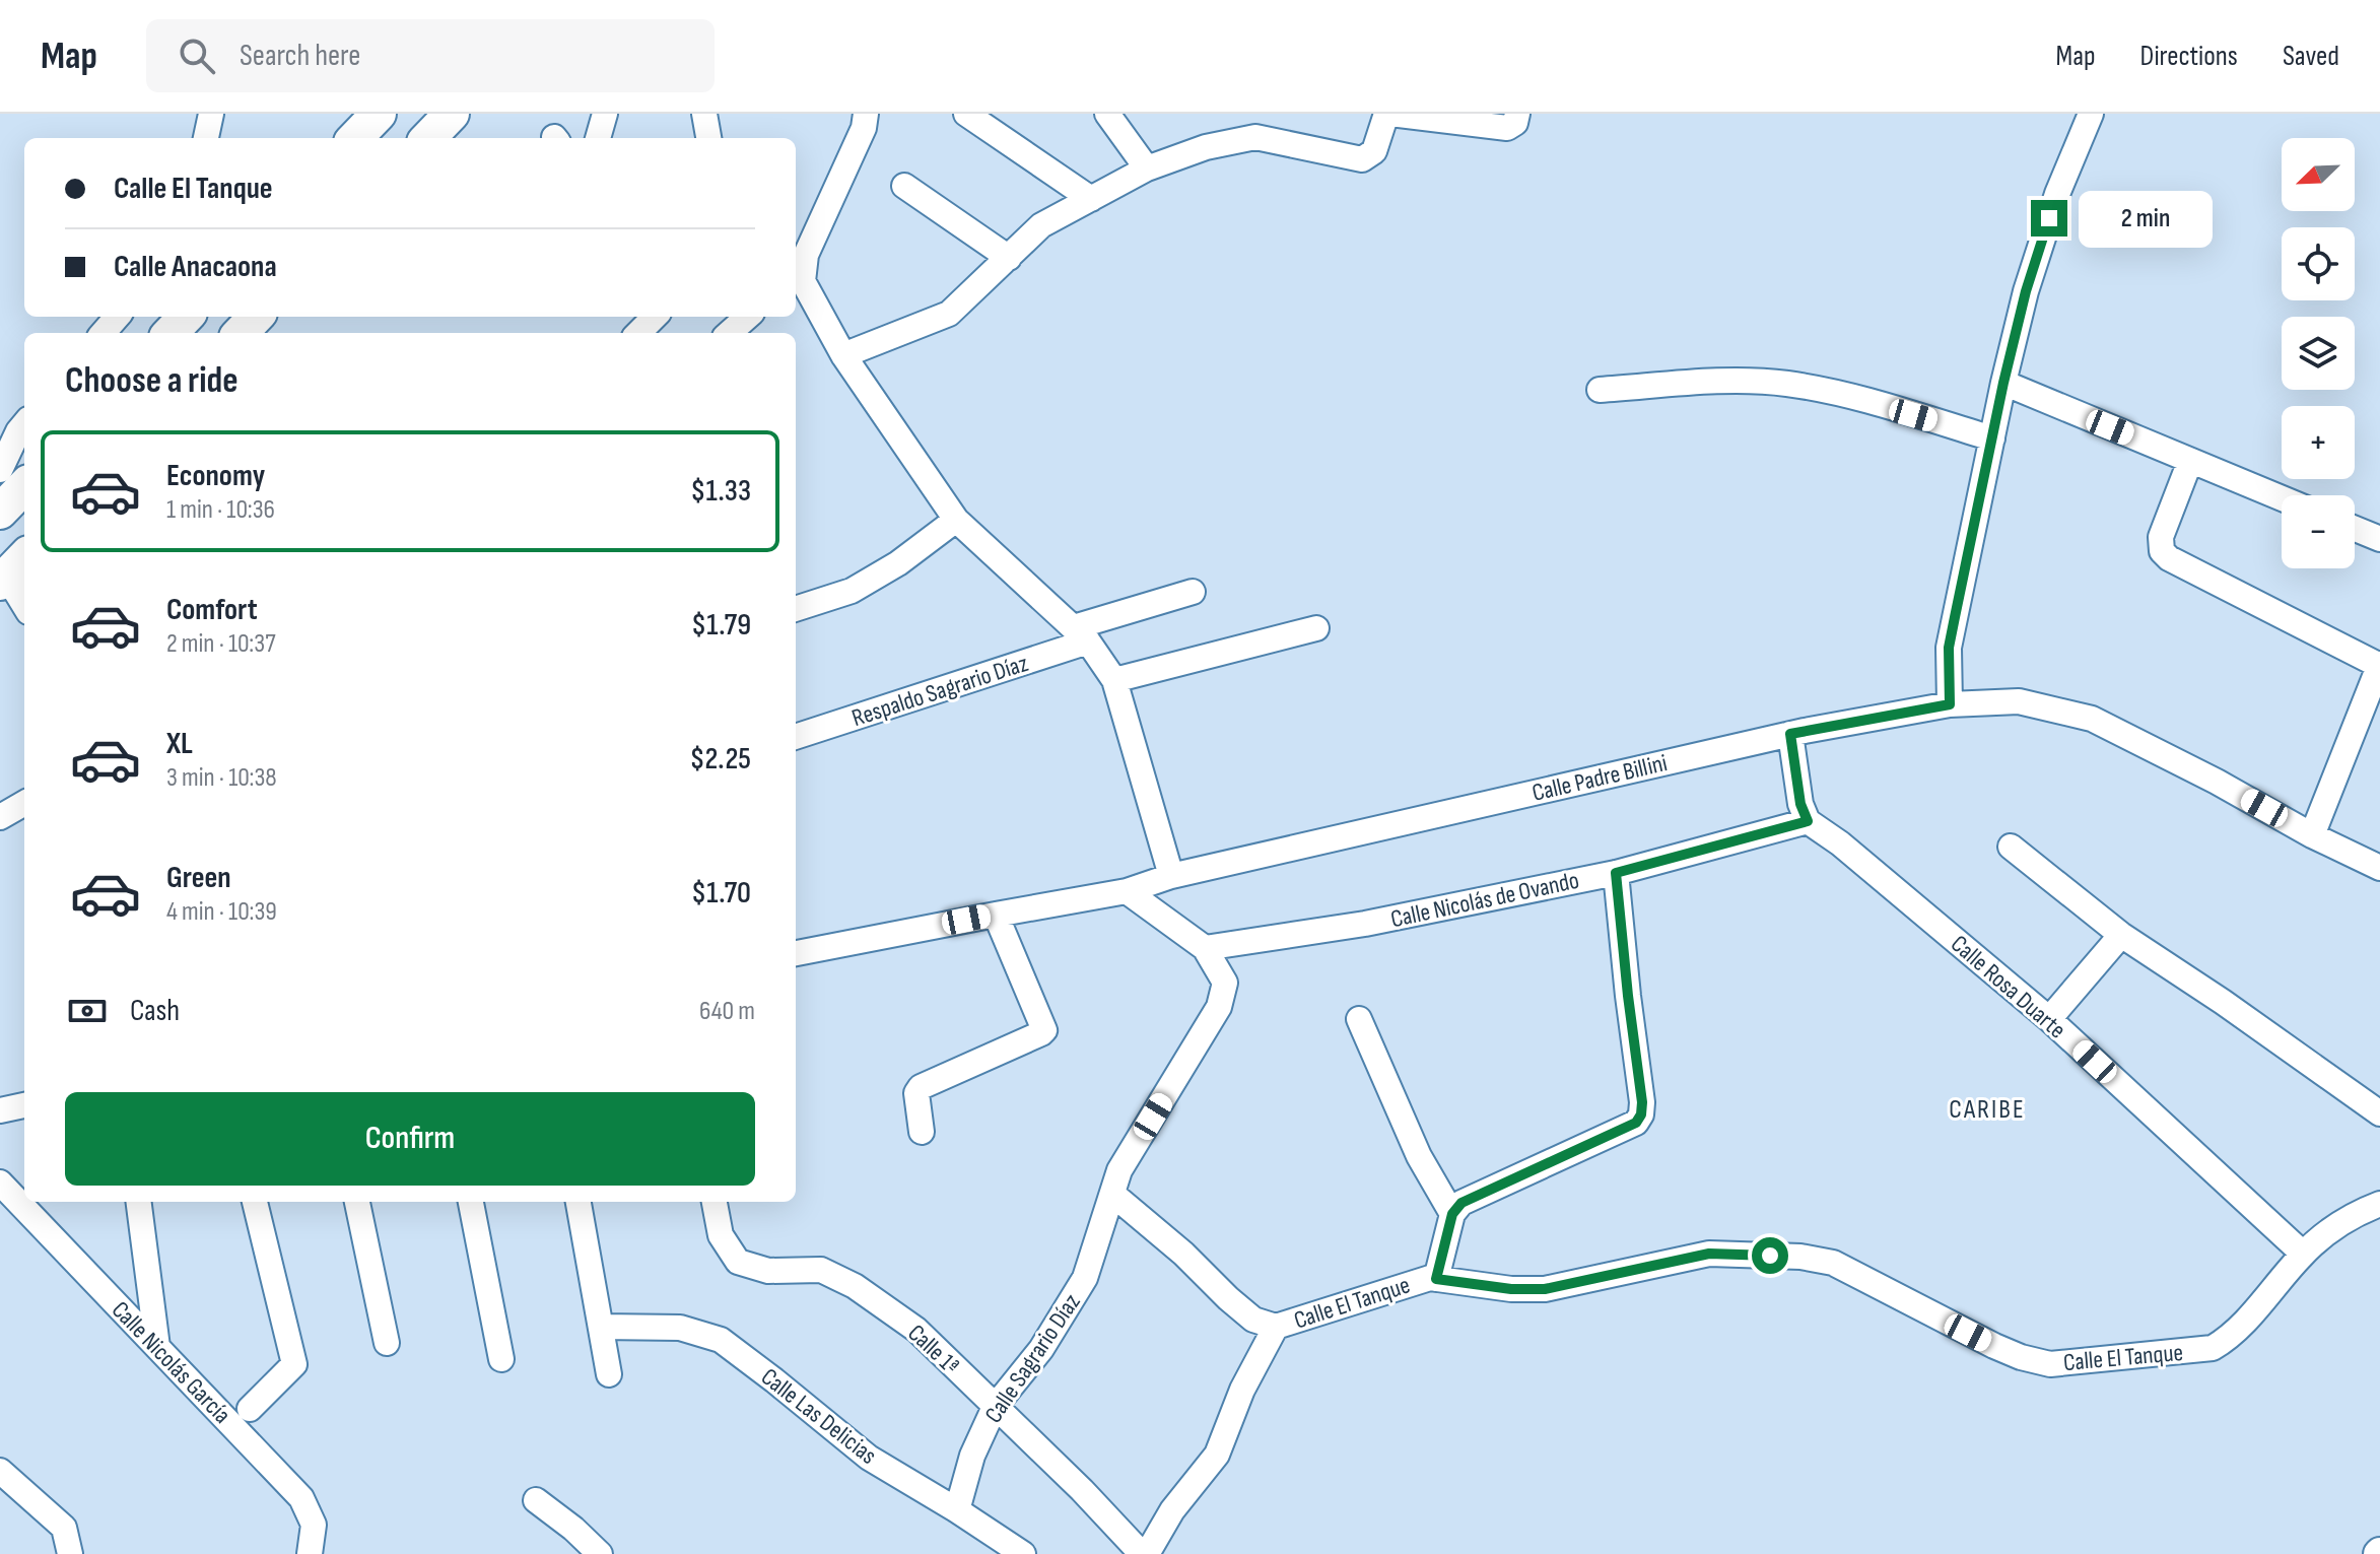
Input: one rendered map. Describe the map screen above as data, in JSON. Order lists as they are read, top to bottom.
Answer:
{
  "streets": {
    "street": [
      "Respaldo Sagrario Díaz",
      "Calle Padre Billini",
      "Calle Nicolás de Ovando",
      "Calle Rosa Duarte",
      "Calle El Tanque",
      "Calle 1ª",
      "Calle Sagrario Díaz",
      "Calle Nicolás García",
      "Calle Las Delicias"
    ]
  },
  "crossings": [
    ["Calle Padre Billini", "Calle Sagrario Díaz"],
    ["Calle Nicolás de Ovando", "Calle Rosa Duarte"],
    ["Calle Nicolás de Ovando", "Calle Sagrario Díaz"],
    ["Calle Rosa Duarte", "Calle El Tanque"],
    ["Calle El Tanque", "Calle Sagrario Díaz"],
    ["Calle 1ª", "Calle Sagrario Díaz"],
    ["Calle Sagrario Díaz", "Calle Las Delicias"]
  ],
  "districts": ["CARIBE"],
  "north": "bottom left",
  "page": {
    "header": "Map",
    "search": "Search here",
    "nav": ["Map", "Directions", "Saved"],
    "map_buttons": ["+", "−"],
    "banner": ["Calle El Tanque", "Calle Anacaona"],
    "bubble": "2 min",
    "heading": "Choose a ride",
    "list": [
      {
        "name": "Economy",
        "note": "1 min · 10:36",
        "value": "$1.33"
      },
      {
        "name": "Comfort",
        "note": "2 min · 10:37",
        "value": "$1.79"
      },
      {
        "name": "XL",
        "note": "3 min · 10:38",
        "value": "$2.25"
      },
      {
        "name": "Green",
        "note": "4 min · 10:39",
        "value": "$1.70"
      }
    ],
    "pay": ["Cash", "640 m"],
    "buttons": "Confirm"
  }
}
